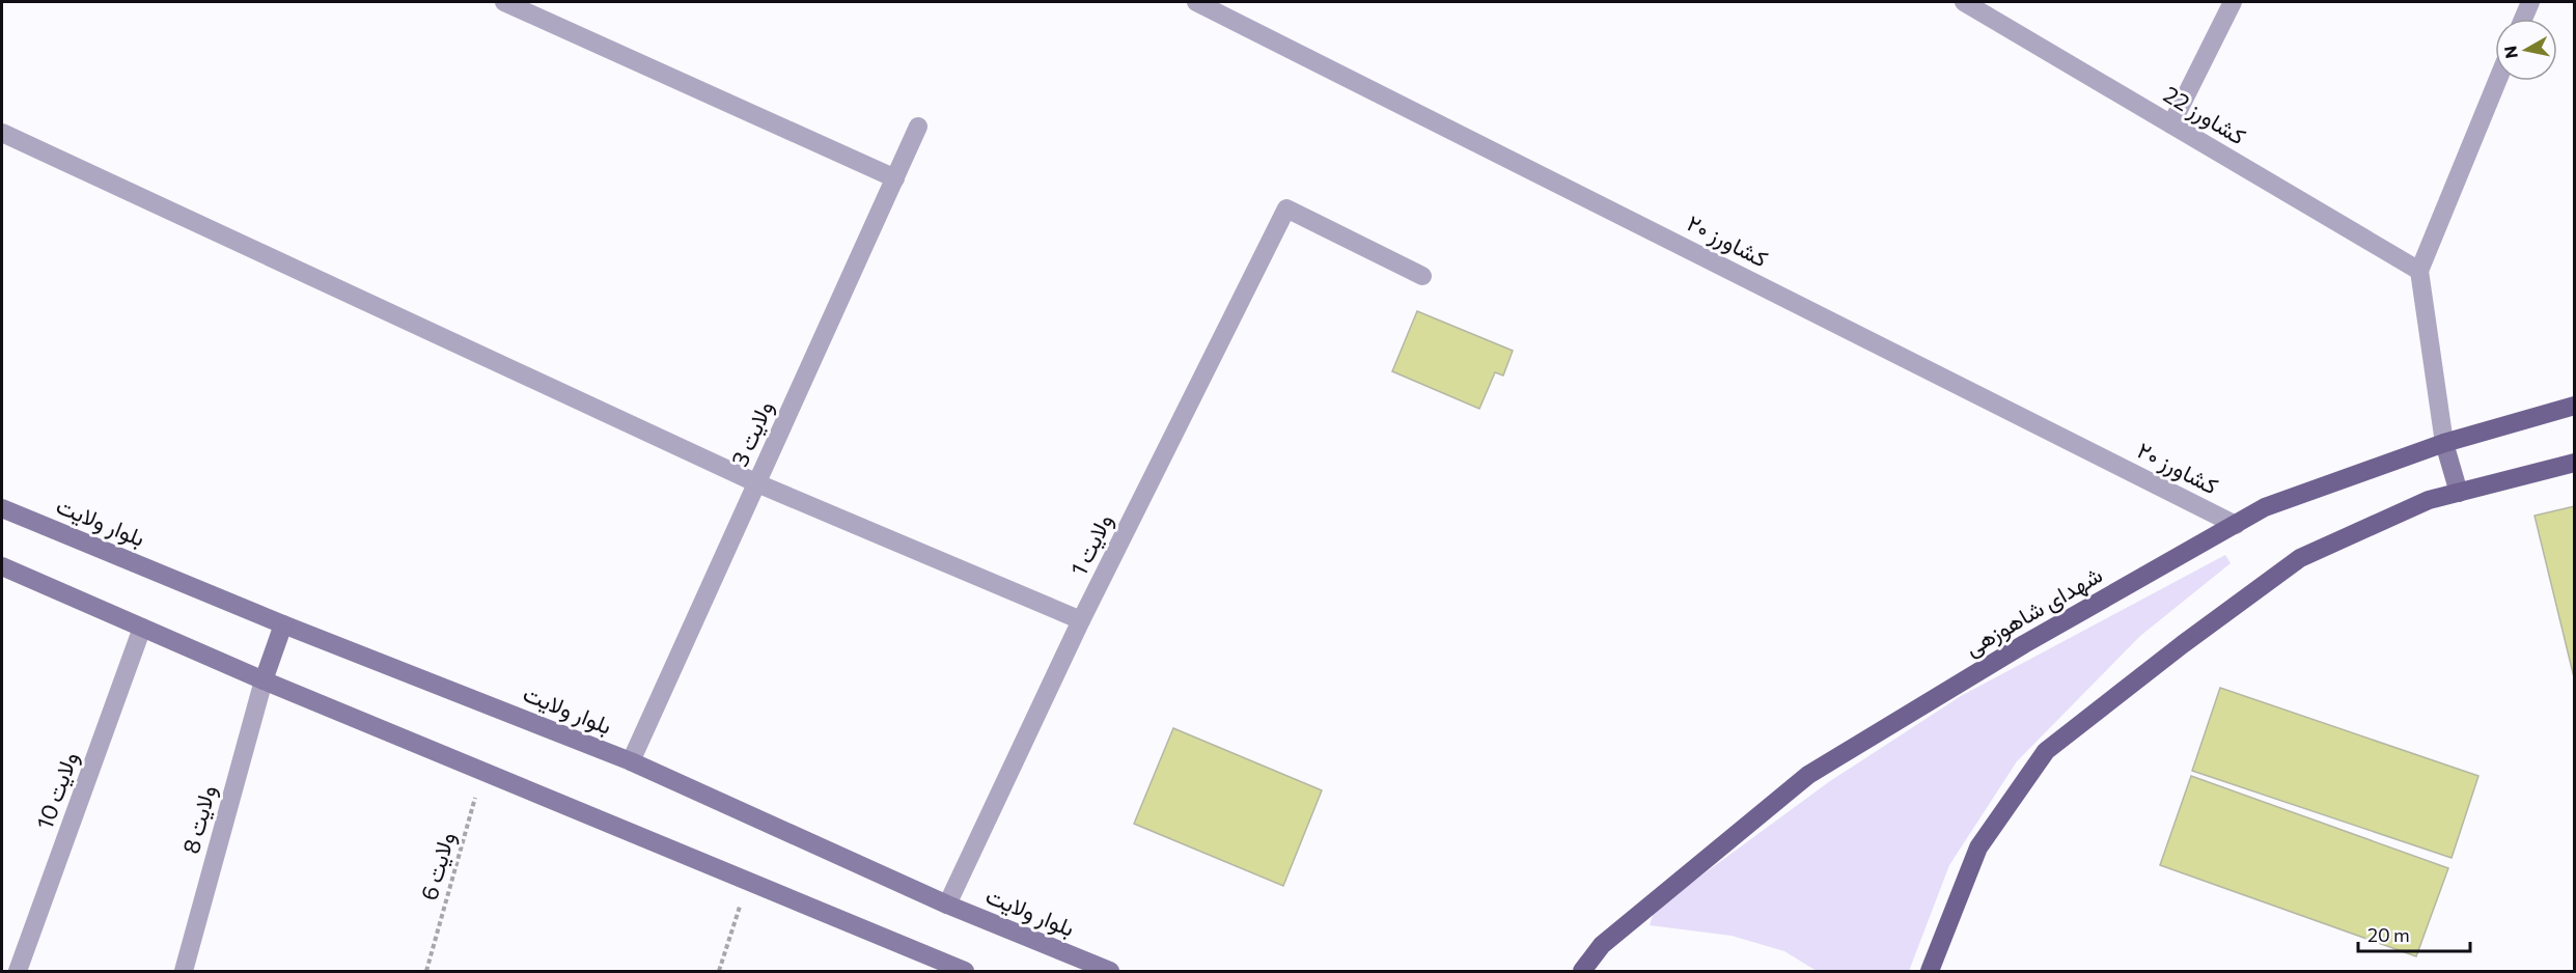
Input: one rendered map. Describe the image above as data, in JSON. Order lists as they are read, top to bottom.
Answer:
{
  "streets": {
    "main road": ["شهدای شاهوزهی"],
    "street": [
      "کشاورز 22",
      "کشاورز ۲۰",
      "ولایت 3",
      "بلوار ولایت",
      "ولایت 1",
      "ولایت 10",
      "ولایت 8"
    ],
    "path": ["ولایت 6"]
  },
  "crossings": [
    ["کشاورز ۲۰", "شهدای شاهوزهی"],
    ["ولایت 3", "بلوار ولایت"],
    ["بلوار ولایت", "ولایت 1"]
  ],
  "scale_bar": "20 m",
  "north": "left"
}
